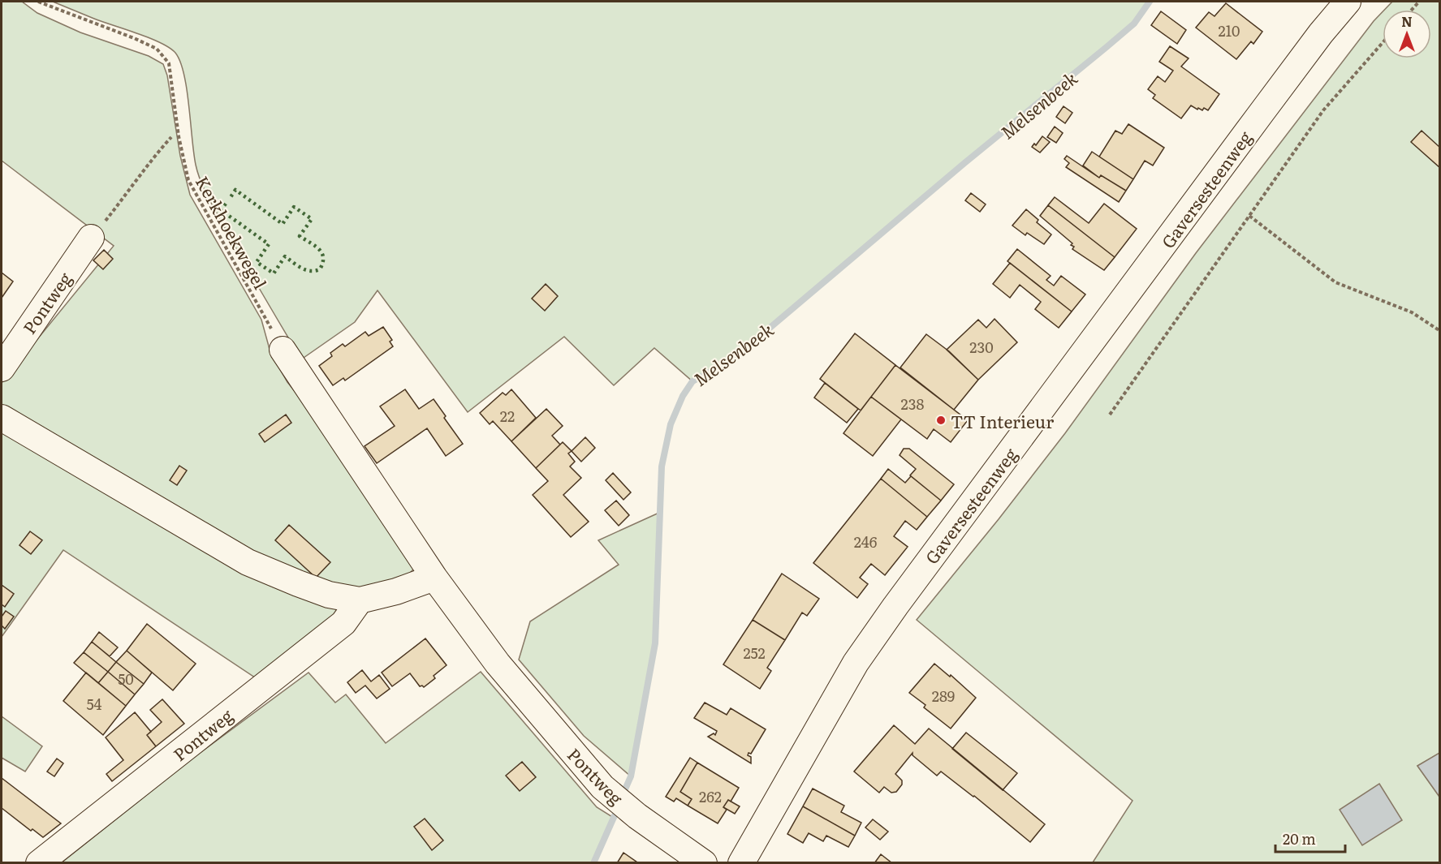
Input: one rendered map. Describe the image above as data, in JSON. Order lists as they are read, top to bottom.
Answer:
{
  "streets": {
    "street": ["Gaversesteenweg", "Pontweg"],
    "path": ["Kerkhoekwegel"]
  },
  "crossings": [
    ["Kerkhoekwegel", "Pontweg"]
  ],
  "water": ["Melsenbeek"],
  "places": ["TT Interieur"],
  "house_numbers": [
    "210",
    "230",
    "238",
    "22",
    "246",
    "252",
    "50",
    "289",
    "54",
    "262"
  ],
  "scale_bar": "20 m",
  "north": "top"
}
